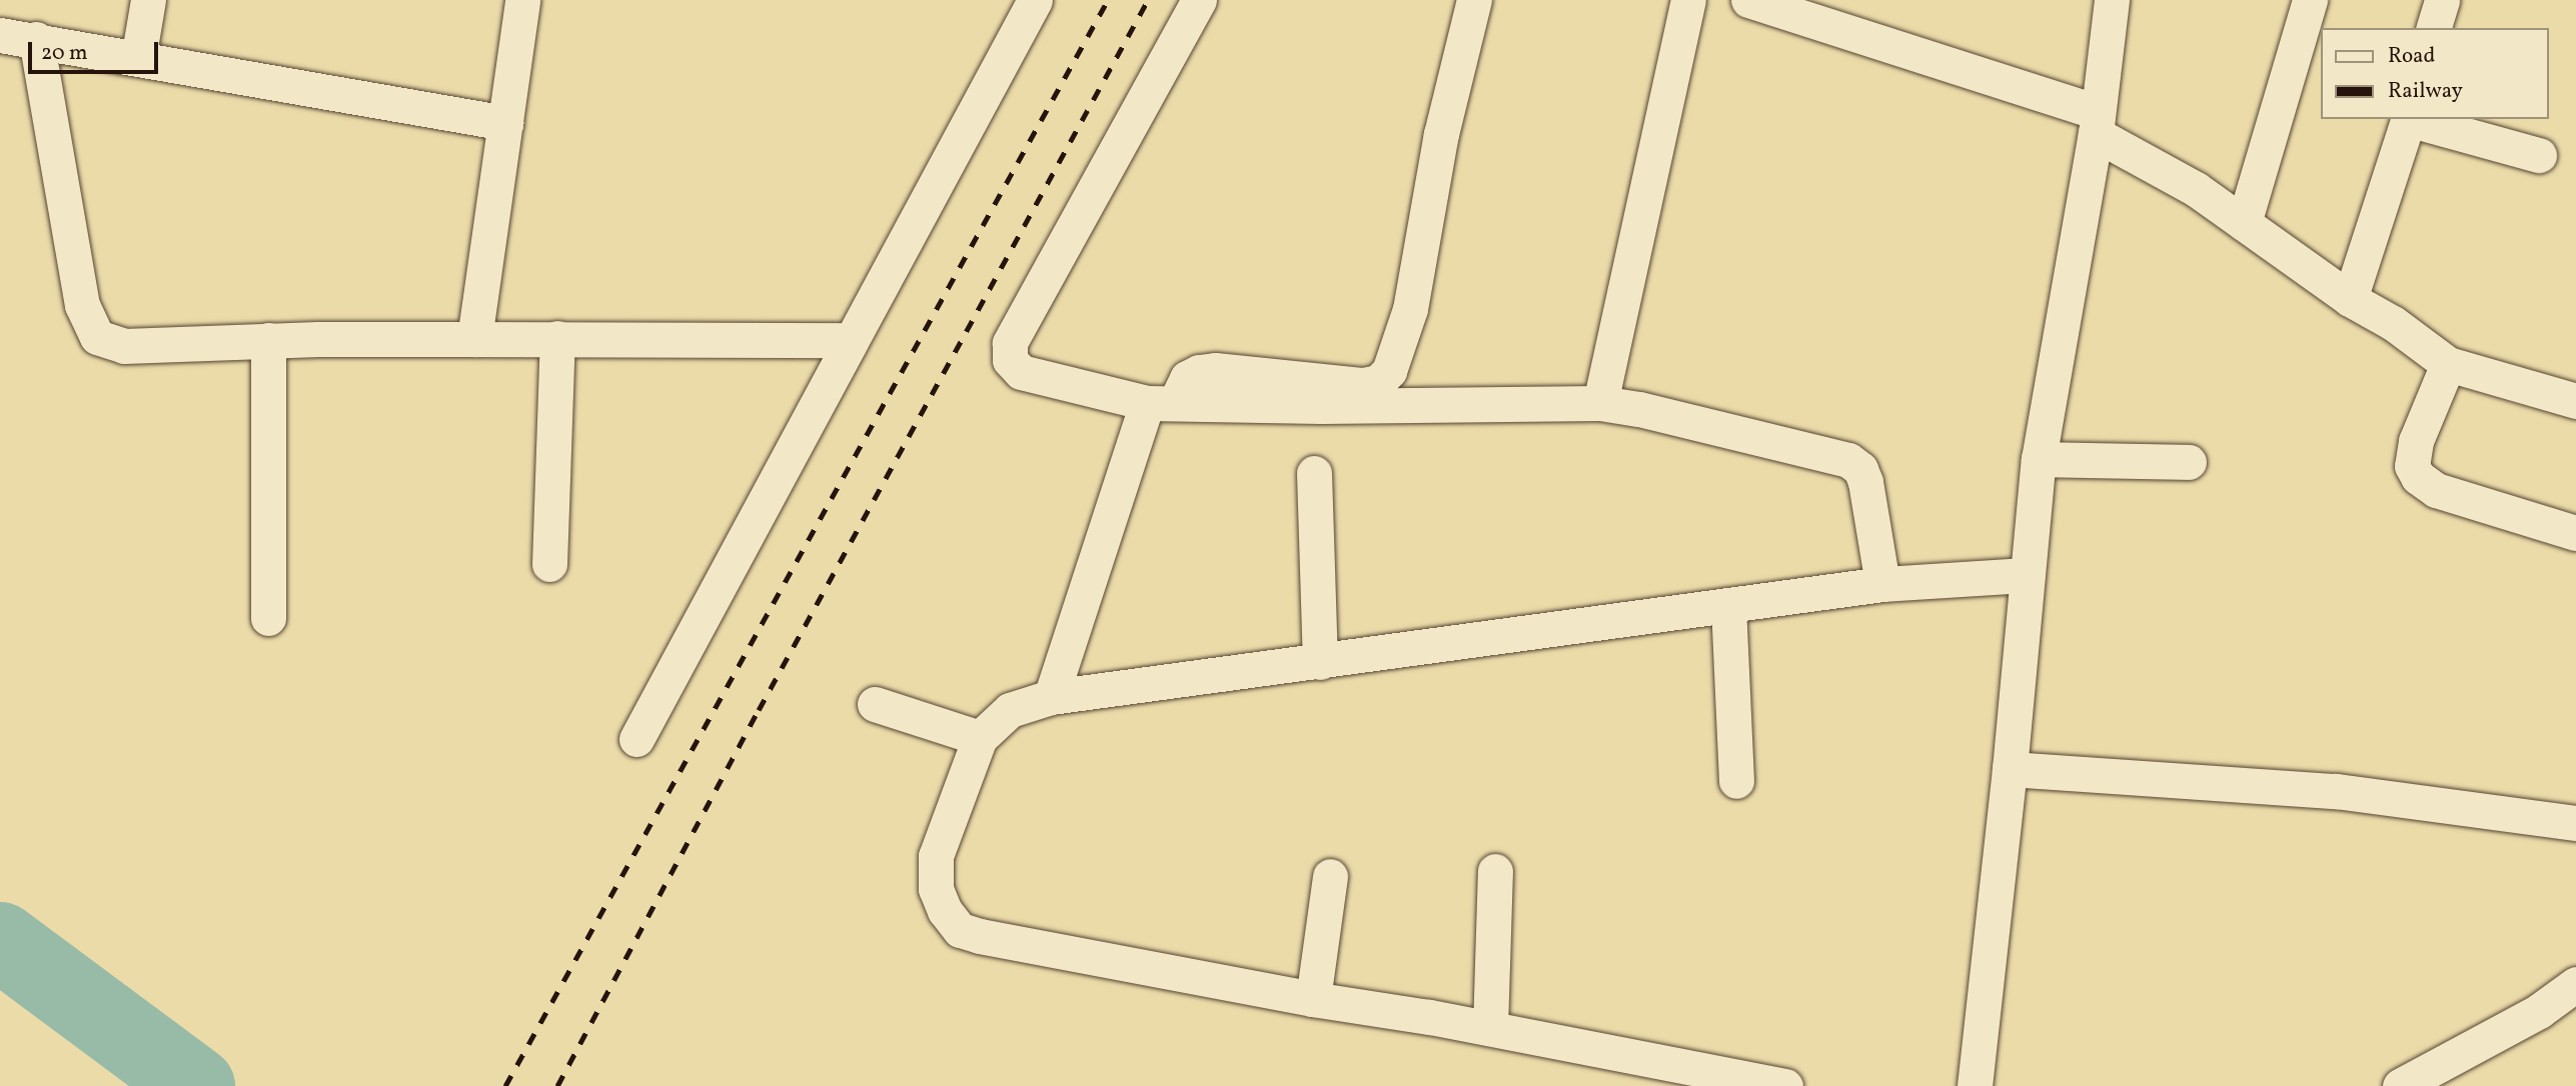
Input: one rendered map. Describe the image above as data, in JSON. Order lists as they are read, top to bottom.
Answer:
{
  "legend": ["Road", "Railway"],
  "scale_bar": "20 m"
}
